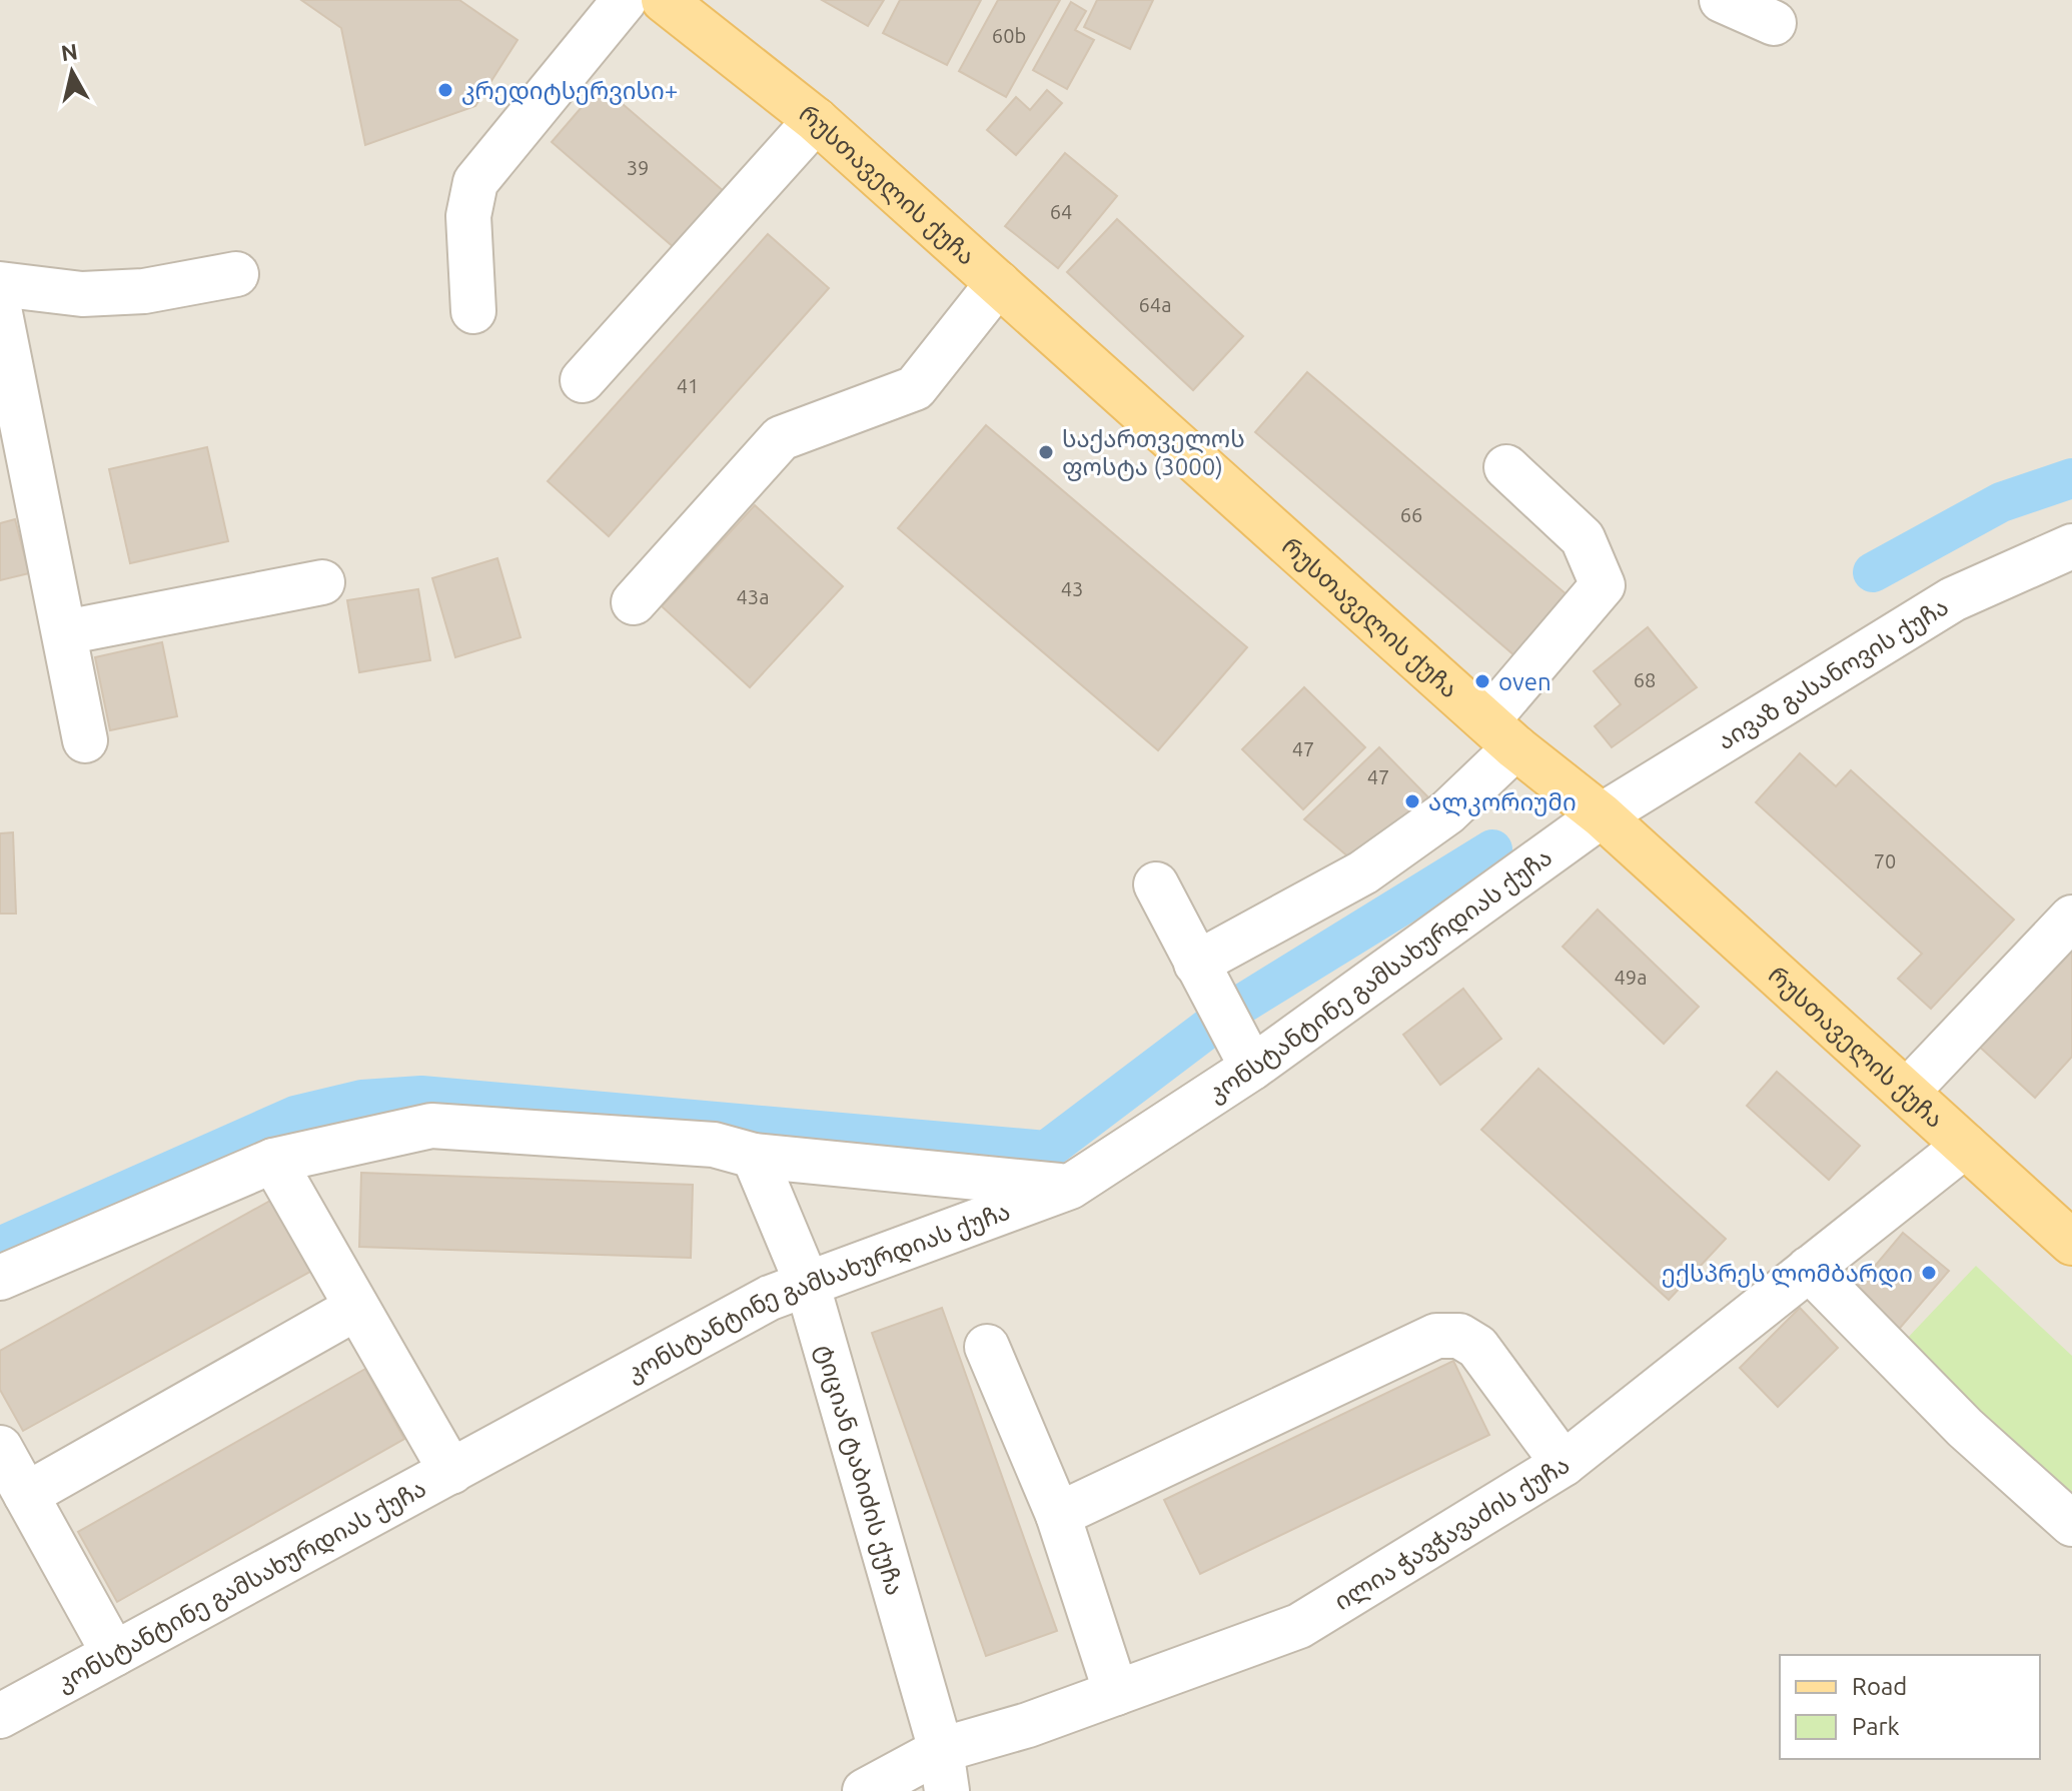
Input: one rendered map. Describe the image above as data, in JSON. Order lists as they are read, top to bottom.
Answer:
{
  "streets": {
    "main road": ["რუსთაველის ქუჩა"],
    "street": [
      "აივაზ გასანოვის ქუჩა",
      "კონსტანტინე გამსახურდიას ქუჩა",
      "ტიციან ტაბიძის ქუჩა",
      "ილია ჭავჭავაძის ქუჩა"
    ]
  },
  "crossings": [
    ["რუსთაველის ქუჩა", "აივაზ გასანოვის ქუჩა"],
    ["რუსთაველის ქუჩა", "კონსტანტინე გამსახურდიას ქუჩა"],
    ["რუსთაველის ქუჩა", "ილია ჭავჭავაძის ქუჩა"],
    ["აივაზ გასანოვის ქუჩა", "კონსტანტინე გამსახურდიას ქუჩა"],
    ["კონსტანტინე გამსახურდიას ქუჩა", "ტიციან ტაბიძის ქუჩა"],
    ["ტიციან ტაბიძის ქუჩა", "ილია ჭავჭავაძის ქუჩა"]
  ],
  "places": [
    "კრედიტსერვისი+",
    "საქართველოს ფოსტა (3000)",
    "oven",
    "ალკორიუმი",
    "ექსპრეს ლომბარდი"
  ],
  "house_numbers": [
    "60b",
    "39",
    "64",
    "64a",
    "41",
    "66",
    "43",
    "43a",
    "68",
    "47",
    "47",
    "70",
    "49a"
  ],
  "legend": ["Road", "Park"],
  "north": "top"
}
